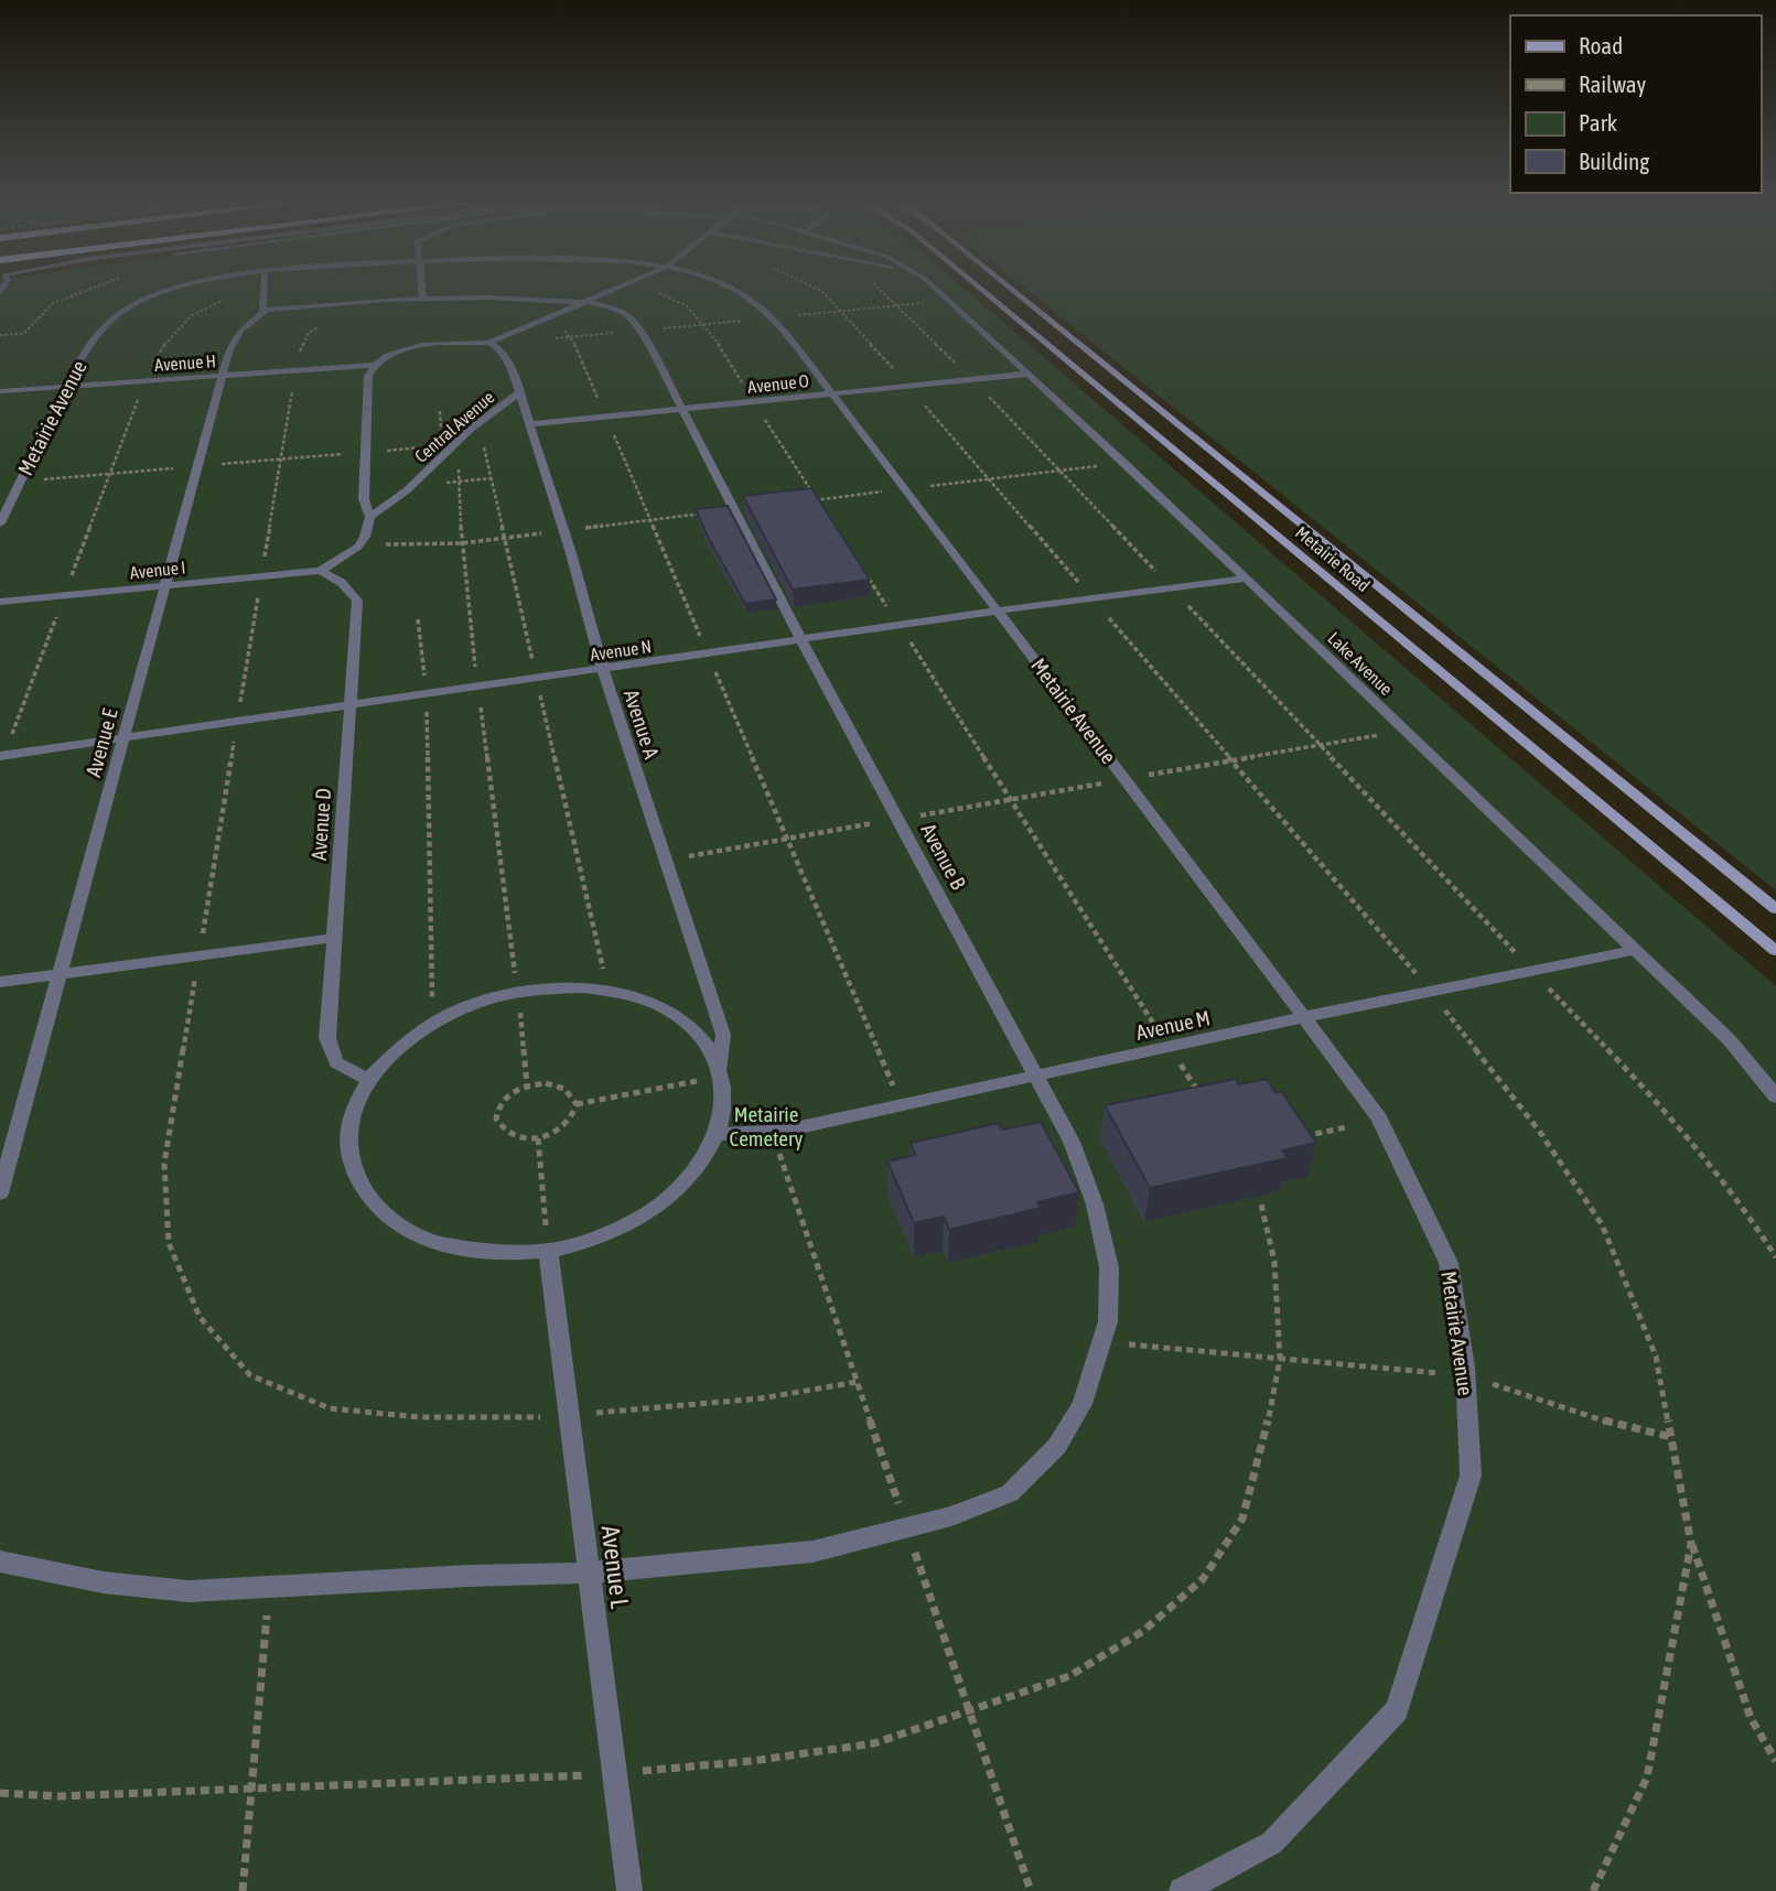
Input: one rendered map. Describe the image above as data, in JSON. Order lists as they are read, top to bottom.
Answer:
{
  "streets": {
    "main road": ["Metairie Road"],
    "street": [
      "Avenue H",
      "Avenue O",
      "Metairie Avenue",
      "Central Avenue",
      "Avenue I",
      "Avenue N",
      "Lake Avenue",
      "Avenue A",
      "Avenue E",
      "Avenue D",
      "Avenue B",
      "Avenue M",
      "Avenue L"
    ]
  },
  "crossings": [
    ["Avenue H", "Metairie Avenue"],
    ["Avenue H", "Avenue E"],
    ["Avenue O", "Metairie Avenue"],
    ["Avenue O", "Lake Avenue"],
    ["Avenue O", "Avenue A"],
    ["Avenue O", "Avenue B"],
    ["Metairie Avenue", "Avenue N"],
    ["Metairie Avenue", "Avenue M"],
    ["Central Avenue", "Avenue I"],
    ["Central Avenue", "Avenue A"],
    ["Central Avenue", "Avenue D"],
    ["Avenue I", "Avenue E"],
    ["Avenue I", "Avenue D"],
    ["Avenue N", "Lake Avenue"],
    ["Avenue N", "Avenue A"],
    ["Avenue N", "Avenue E"],
    ["Avenue N", "Avenue D"],
    ["Avenue N", "Avenue B"],
    ["Lake Avenue", "Avenue M"],
    ["Avenue A", "Avenue M"],
    ["Avenue B", "Avenue M"],
    ["Avenue B", "Avenue L"]
  ],
  "parks": ["Metairie Cemetery"],
  "legend": [
    "Road",
    "Railway",
    "Park",
    "Building"
  ]
}
